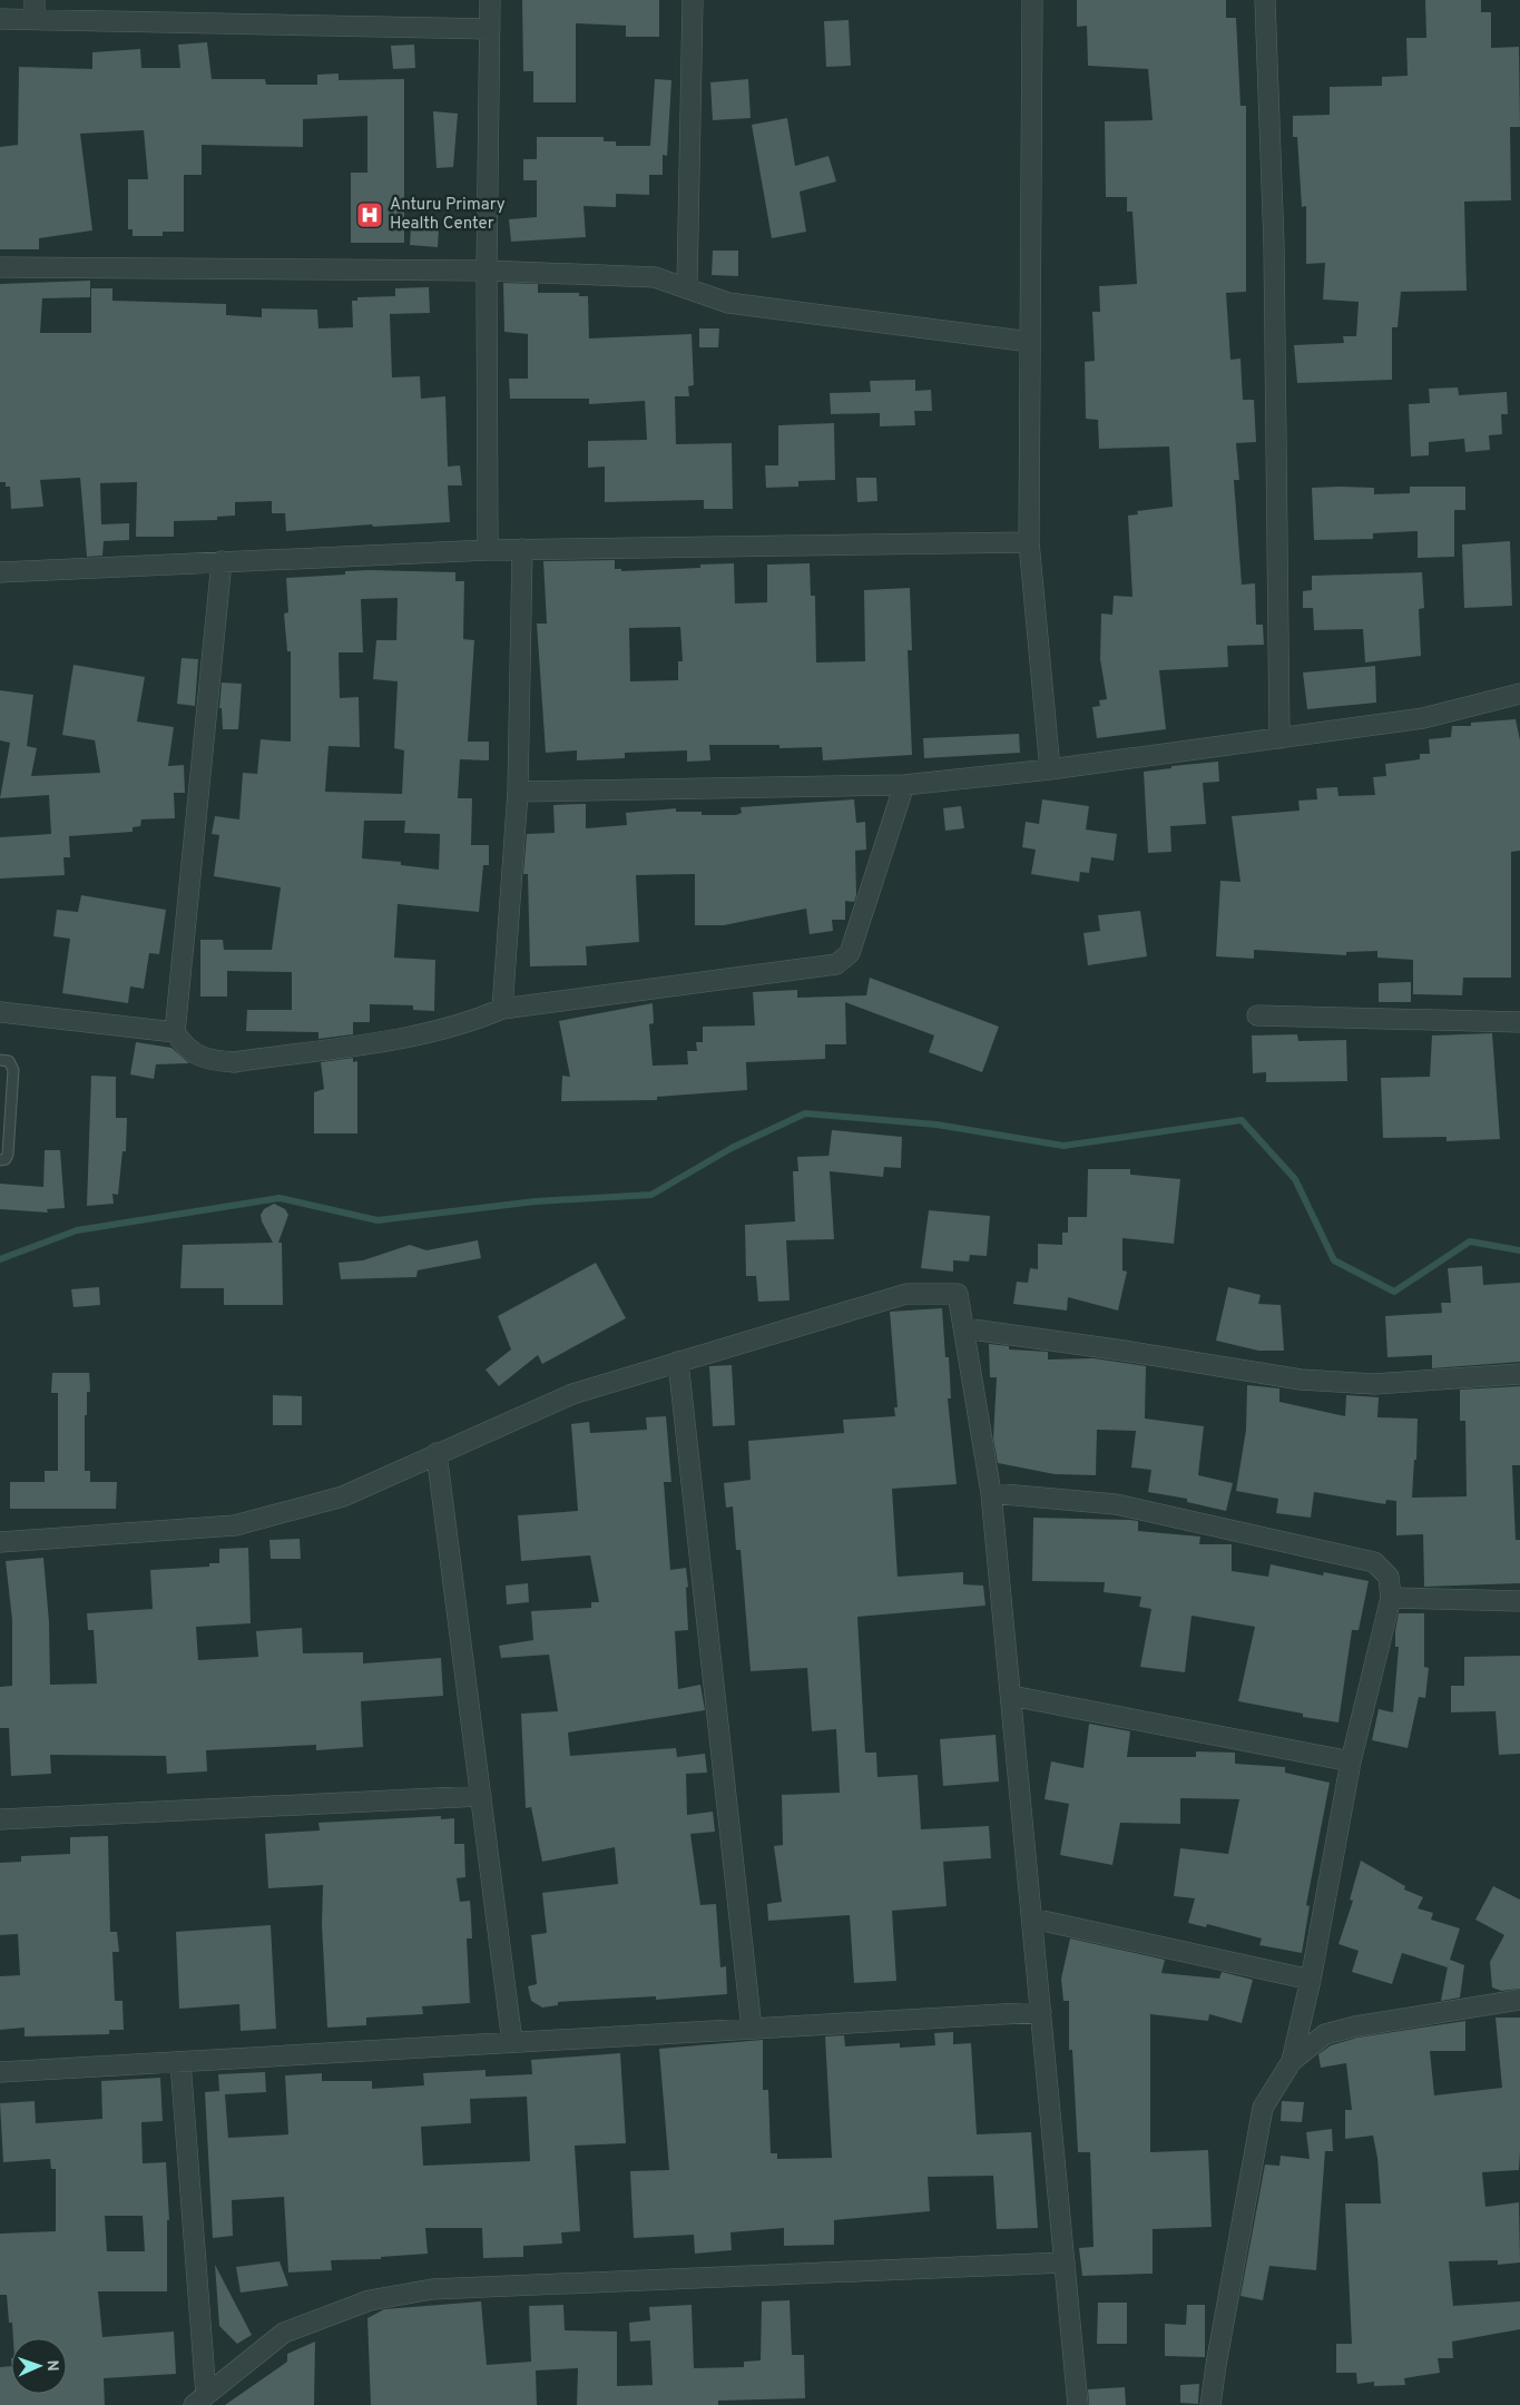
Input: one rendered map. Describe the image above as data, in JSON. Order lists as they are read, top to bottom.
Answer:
{
  "places": {
    "hospital": ["Anturu Primary Health Center"]
  },
  "north": "right"
}
